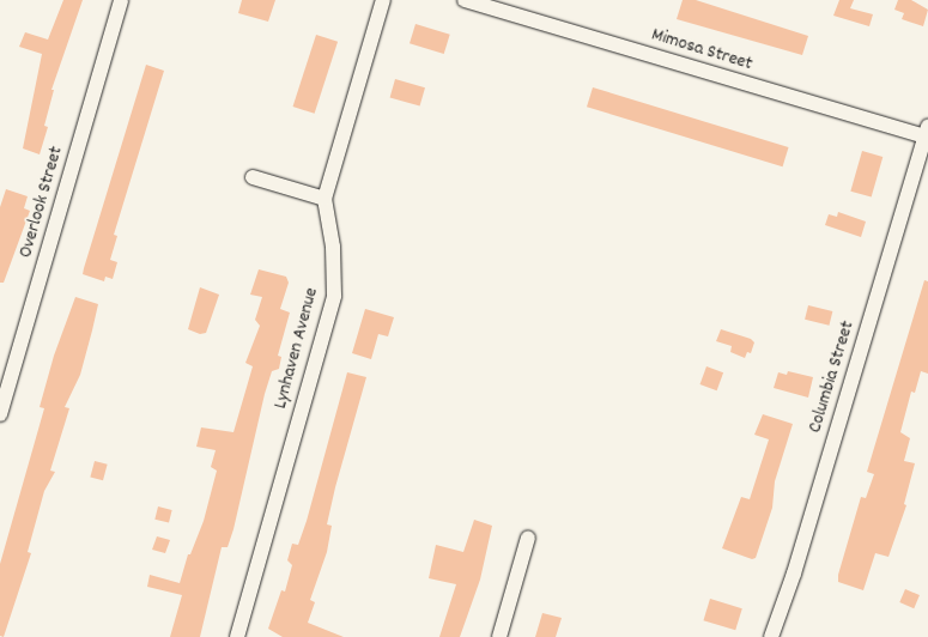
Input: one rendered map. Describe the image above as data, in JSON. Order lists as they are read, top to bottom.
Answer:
{
  "streets": {
    "street": [
      "Mimosa Street",
      "Overlook Street",
      "Lynhaven Avenue",
      "Columbia Street"
    ]
  },
  "crossings": [
    ["Mimosa Street", "Columbia Street"]
  ]
}
